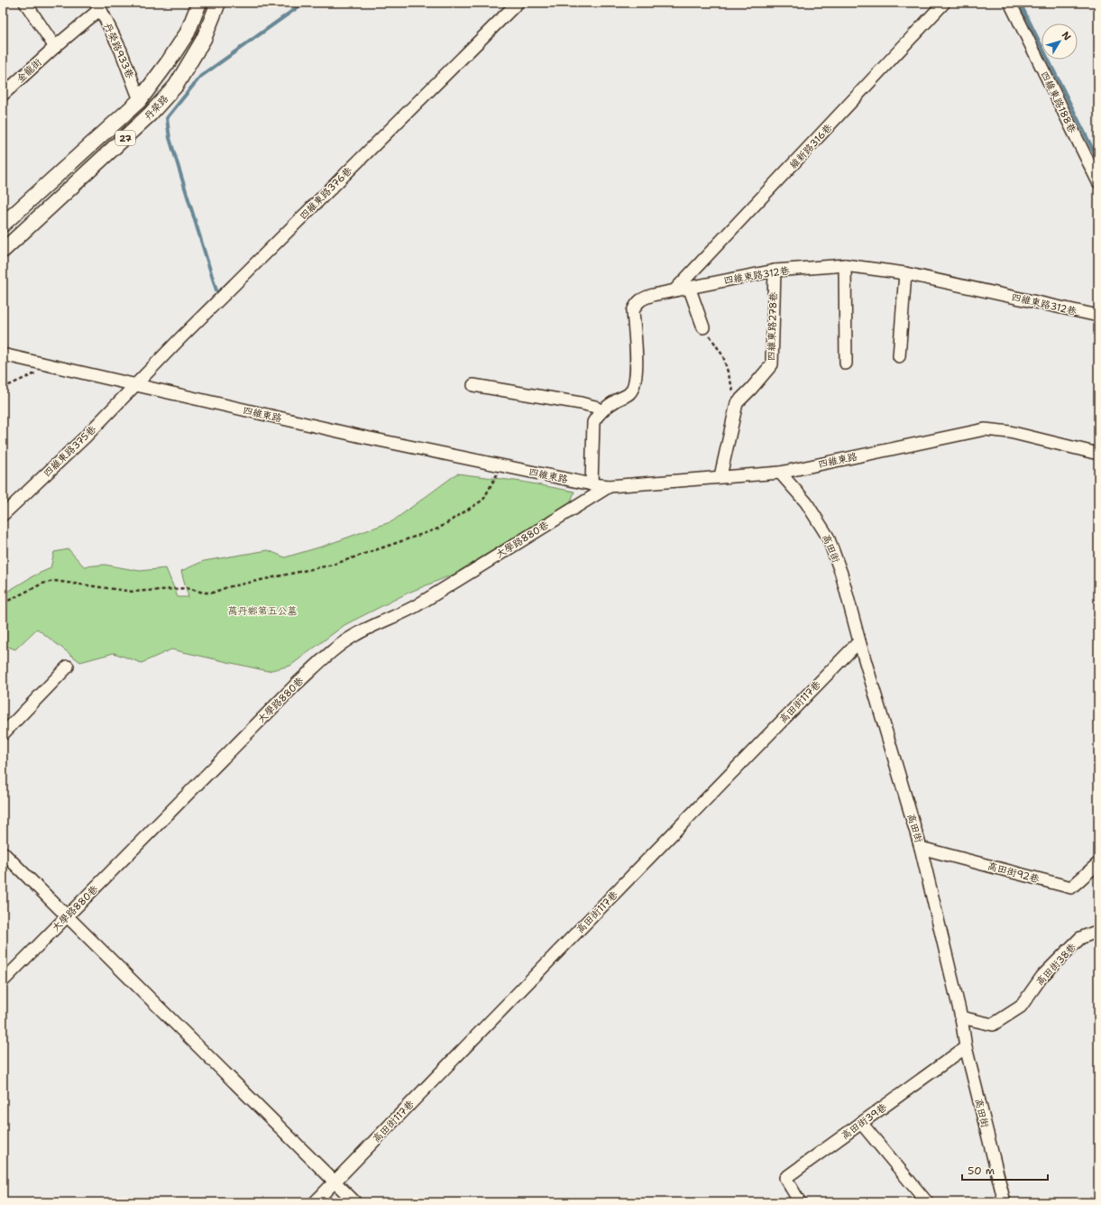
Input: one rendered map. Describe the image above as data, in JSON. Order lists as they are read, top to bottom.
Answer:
{
  "streets": {
    "main road": ["丹榮路", "27"],
    "street": [
      "丹榮路933巷",
      "金龍街",
      "四維東路188巷",
      "維新路316巷",
      "四維東路376巷",
      "四維東路312巷",
      "四維東路278巷",
      "四維東路",
      "四維東路375巷",
      "大學路880巷",
      "高田街",
      "高田街117巷",
      "高田街92巷",
      "高田街38巷",
      "高田街39巷"
    ]
  },
  "crossings": [
    ["丹榮路933巷", "金龍街"],
    ["丹榮路933巷", "丹榮路"],
    ["維新路316巷", "四維東路312巷"],
    ["四維東路376巷", "四維東路"],
    ["四維東路376巷", "四維東路375巷"],
    ["四維東路312巷", "四維東路278巷"],
    ["四維東路", "四維東路375巷"],
    ["四維東路", "大學路880巷"],
    ["四維東路", "高田街"],
    ["高田街", "高田街117巷"],
    ["高田街", "高田街92巷"],
    ["高田街", "高田街38巷"],
    ["高田街", "高田街39巷"]
  ],
  "parks": ["萬丹鄉第五公墓"],
  "scale_bar": "50 m",
  "north": "top right"
}
